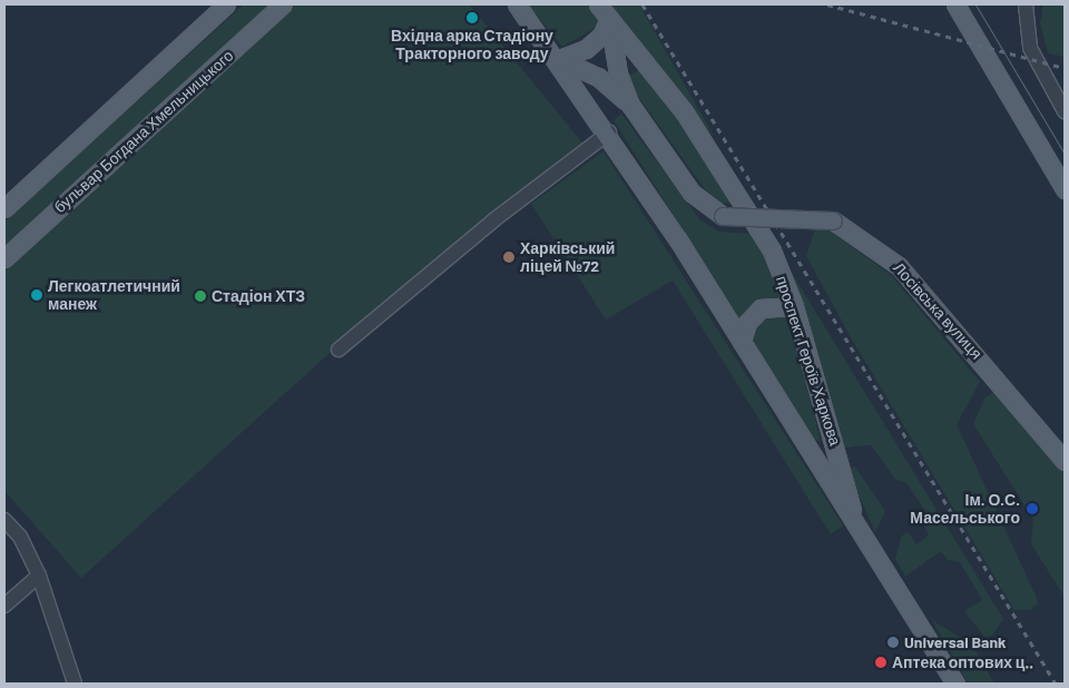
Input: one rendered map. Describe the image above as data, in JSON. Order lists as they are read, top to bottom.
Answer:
{
  "streets": {
    "main road": ["бульвар Богдана Хмельницького", "Лосівська вулиця", "проспект Героїв Харкова"]
  },
  "places": [
    "Вхідна арка Стадіону Тракторного заводу",
    "Харківський ліцей №72",
    "Легкоатлетичний манеж",
    "Стадіон ХТЗ",
    "Ім. О.С. Масельського",
    "Universal Bank",
    "Аптека оптових ц‥"
  ]
}
